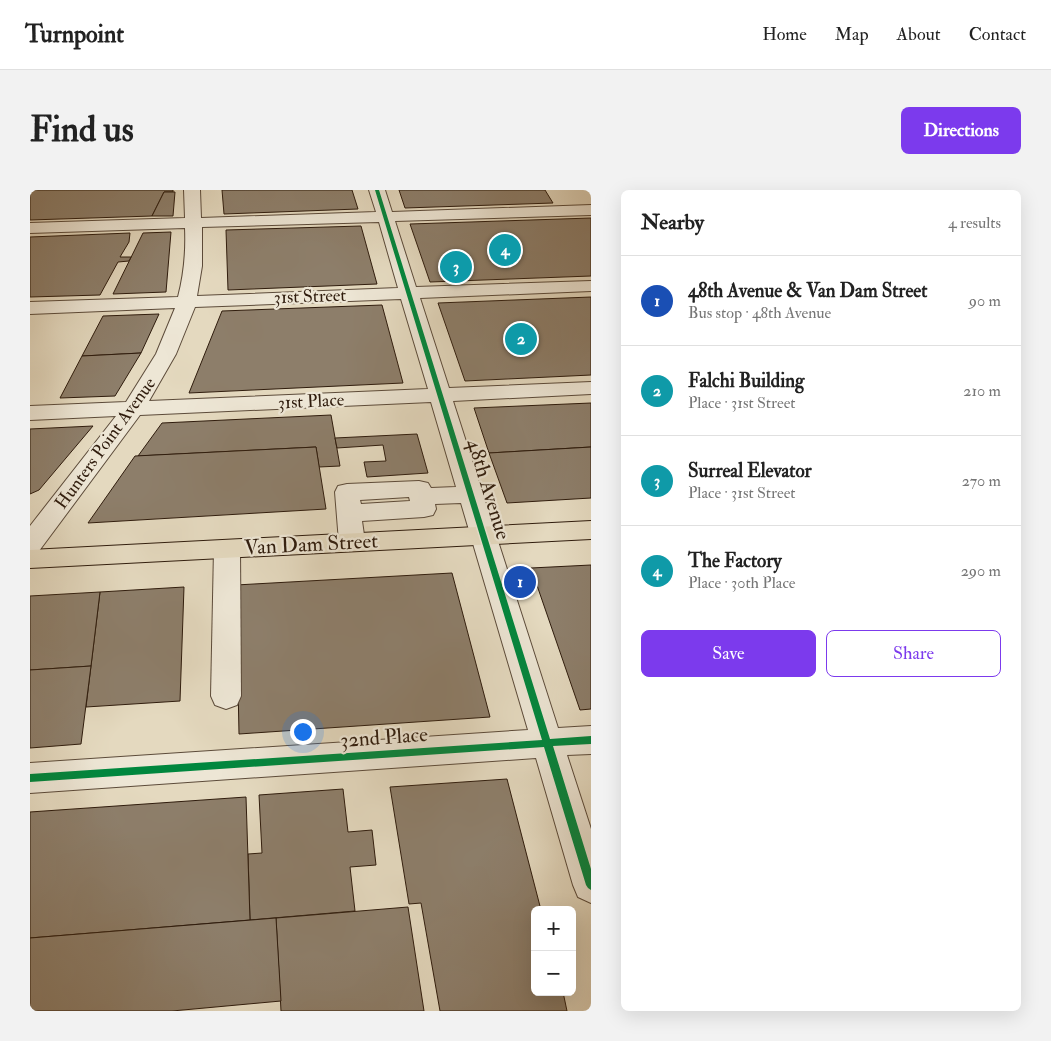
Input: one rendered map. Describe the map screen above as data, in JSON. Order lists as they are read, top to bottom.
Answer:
{
  "streets": {
    "main road": ["Van Dam Street"],
    "street": [
      "31st Street",
      "31st Place",
      "Hunters Point Avenue",
      "48th Avenue",
      "32nd Place"
    ]
  },
  "crossings": [
    ["31st Street", "Hunters Point Avenue"],
    ["31st Street", "48th Avenue"],
    ["31st Place", "Hunters Point Avenue"],
    ["31st Place", "48th Avenue"],
    ["48th Avenue", "Van Dam Street"],
    ["48th Avenue", "32nd Place"]
  ],
  "page": {
    "header": "Turnpoint",
    "nav": [
      "Home",
      "Map",
      "About",
      "Contact"
    ],
    "buttons": [
      "Directions",
      ["Save", "Share"]
    ],
    "title": "Find us",
    "heading": ["Nearby", "4 results"],
    "pins": [
      "4",
      "3",
      "2",
      "1"
    ],
    "list": [
      {
        "mark": "1",
        "name": "48th Avenue & Van Dam Street",
        "note": "Bus stop · 48th Avenue",
        "value": "90 m"
      },
      {
        "mark": "2",
        "name": "Falchi Building",
        "note": "Place · 31st Street",
        "value": "210 m"
      },
      {
        "mark": "3",
        "name": "Surreal Elevator",
        "note": "Place · 31st Street",
        "value": "270 m"
      },
      {
        "mark": "4",
        "name": "The Factory",
        "note": "Place · 30th Place",
        "value": "290 m"
      }
    ],
    "map_buttons": ["+", "−"]
  }
}
